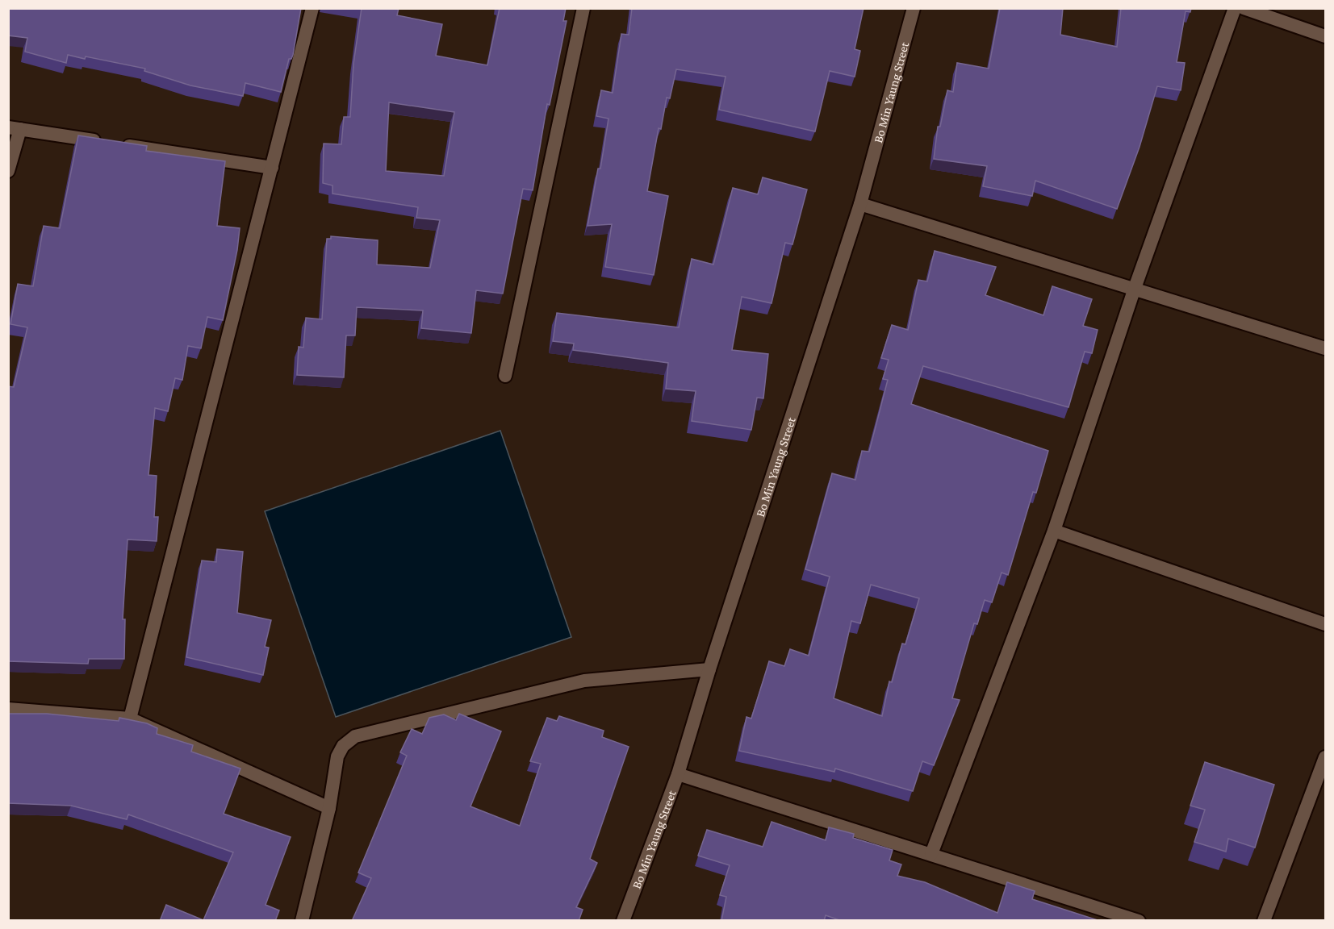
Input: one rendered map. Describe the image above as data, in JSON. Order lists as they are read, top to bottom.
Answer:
{
  "streets": {
    "street": ["Bo Min Yaung Street"]
  }
}
